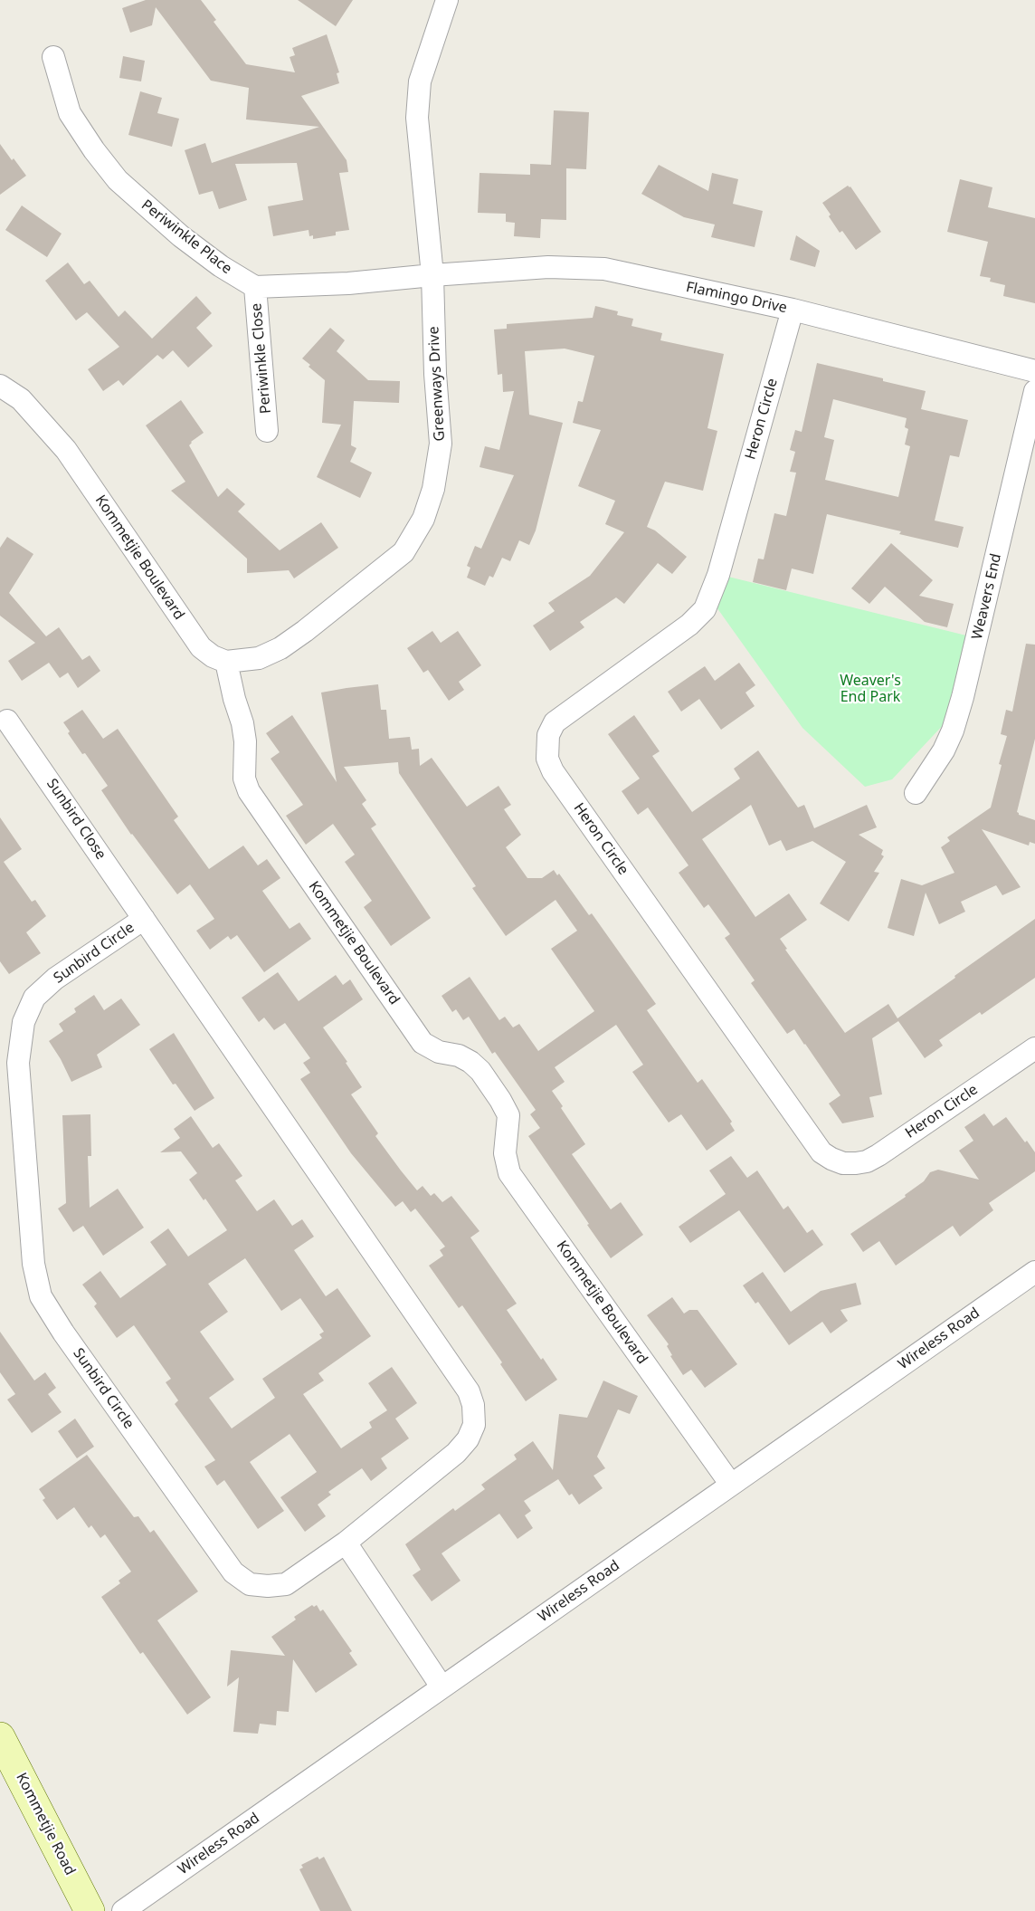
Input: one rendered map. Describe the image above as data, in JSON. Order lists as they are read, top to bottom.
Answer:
{
  "streets": {
    "main road": ["Kommetjie Road"],
    "street": [
      "Periwinkle Place",
      "Flamingo Drive",
      "Periwinkle Close",
      "Greenways Drive",
      "Heron Circle",
      "Kommetjie Boulevard",
      "Weavers End",
      "Sunbird Close",
      "Sunbird Circle",
      "Wireless Road"
    ]
  },
  "crossings": [
    ["Periwinkle Place", "Periwinkle Close"],
    ["Flamingo Drive", "Greenways Drive"],
    ["Flamingo Drive", "Heron Circle"],
    ["Greenways Drive", "Kommetjie Boulevard"],
    ["Kommetjie Boulevard", "Wireless Road"],
    ["Sunbird Close", "Sunbird Circle"]
  ],
  "parks": ["Weaver's End Park"]
}
